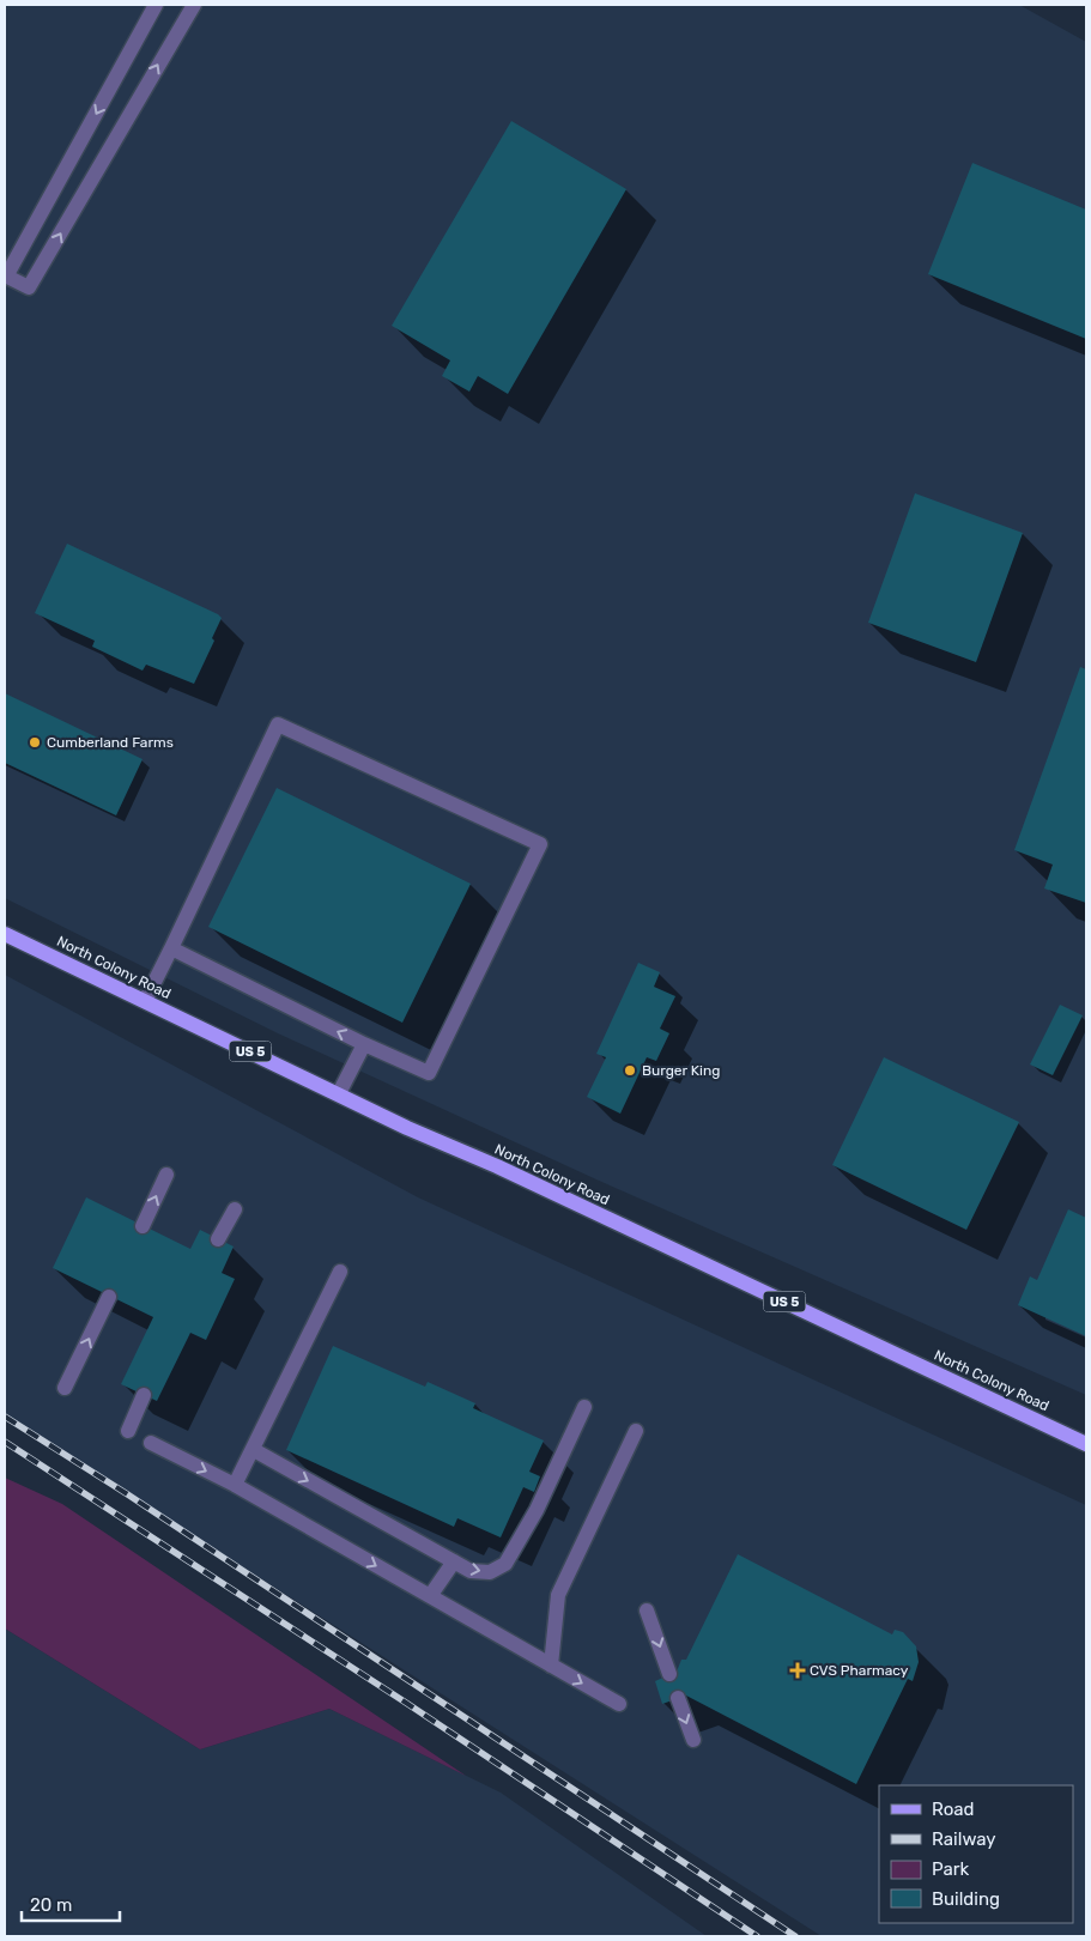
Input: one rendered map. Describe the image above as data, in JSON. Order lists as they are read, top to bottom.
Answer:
{
  "streets": {
    "main road": ["North Colony Road", "US 5"]
  },
  "places": {
    "other": ["Cumberland Farms", "Burger King"],
    "health": ["CVS Pharmacy"]
  },
  "legend": [
    "Road",
    "Railway",
    "Park",
    "Building"
  ],
  "scale_bar": "20 m"
}
